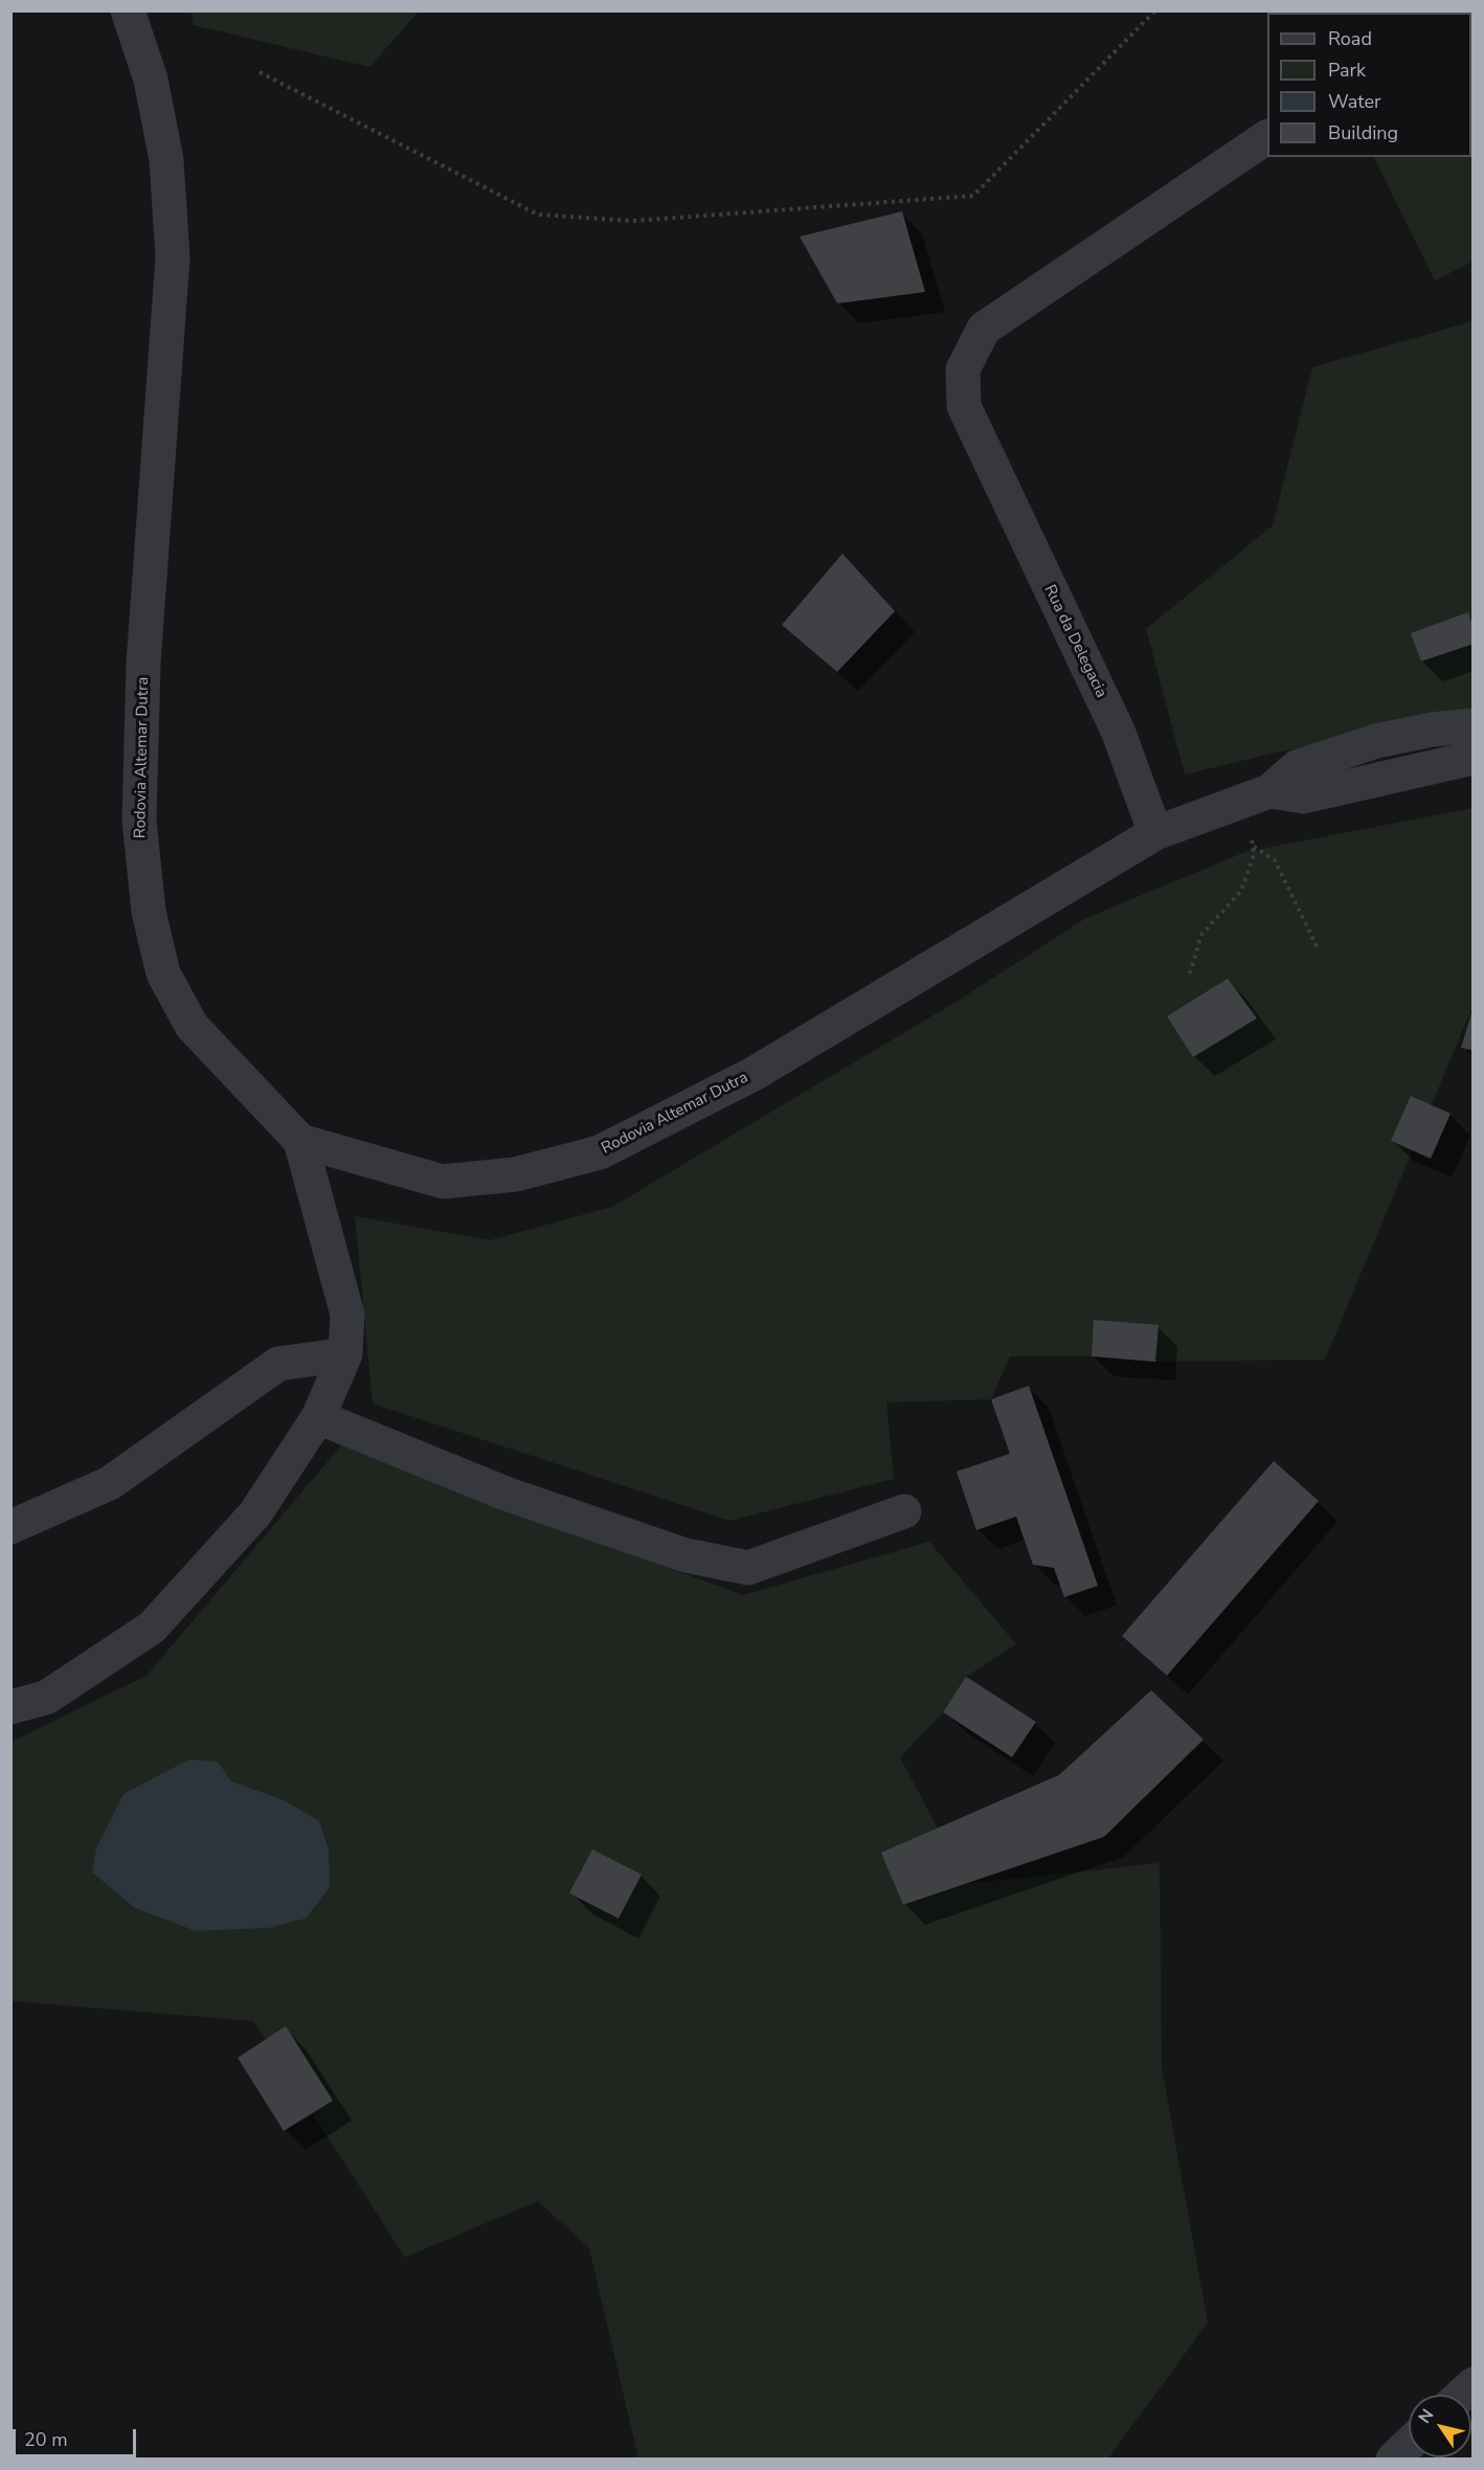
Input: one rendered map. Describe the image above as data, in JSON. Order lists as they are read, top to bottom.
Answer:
{
  "streets": {
    "street": ["Rua da Delegacia", "Rodovia Altemar Dutra"]
  },
  "crossings": [
    ["Rua da Delegacia", "Rodovia Altemar Dutra"]
  ],
  "legend": [
    "Road",
    "Park",
    "Water",
    "Building"
  ],
  "scale_bar": "20 m",
  "north": "top left"
}
